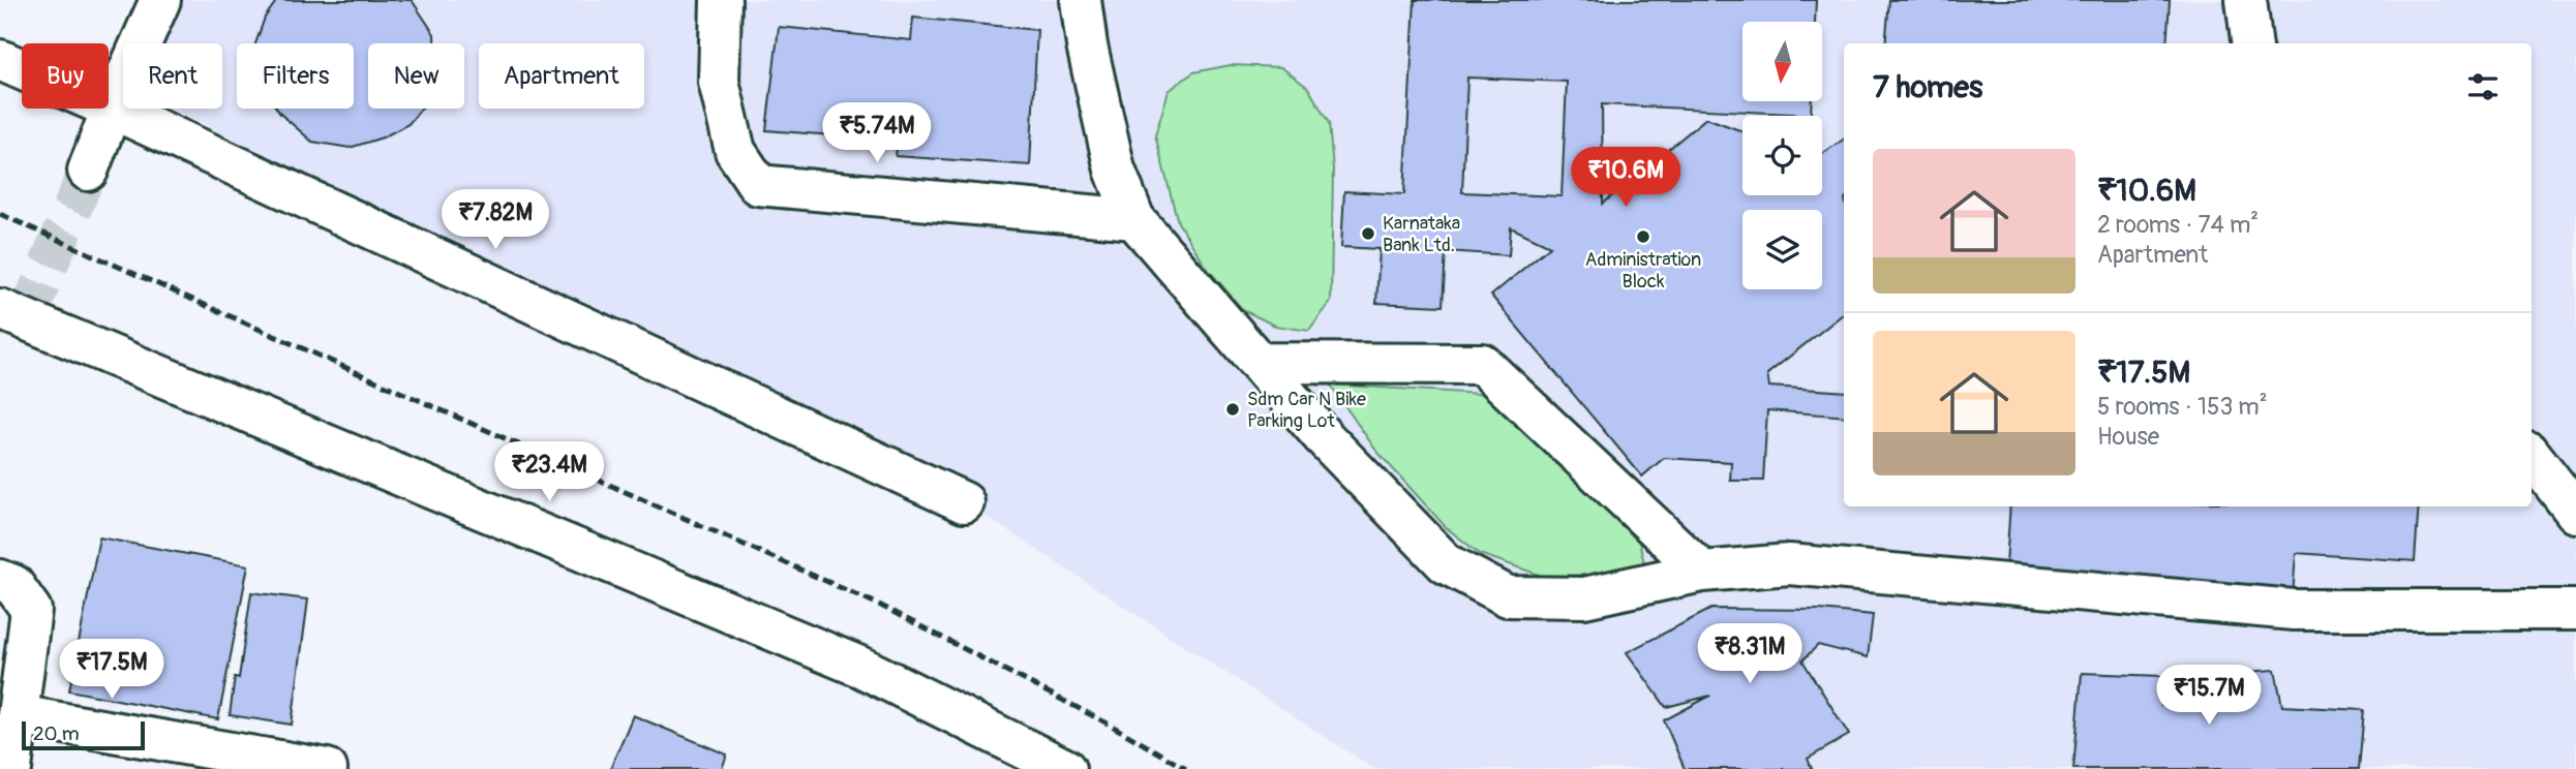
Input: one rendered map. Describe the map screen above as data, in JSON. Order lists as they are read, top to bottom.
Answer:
{
  "places": ["Karnataka Bank Ltd.", "Administration Block", "Sdm Car N Bike Parking Lot"],
  "scale_bar": "20 m",
  "north": "bottom",
  "page": {
    "chip": [
      "Buy",
      "Rent",
      "Filters",
      "New",
      "Apartment"
    ],
    "heading": "7 homes",
    "price": [
      "₹5.74M",
      "₹10.6M",
      "₹7.82M",
      "₹23.4M",
      "₹8.31M",
      "₹17.5M",
      "₹15.7M"
    ],
    "list": [
      {
        "name": "₹10.6M",
        "note": "2 rooms · 74 m² · Apartment"
      },
      {
        "name": "₹17.5M",
        "note": "5 rooms · 153 m² · House"
      }
    ],
    "scale": "20 m"
  }
}
